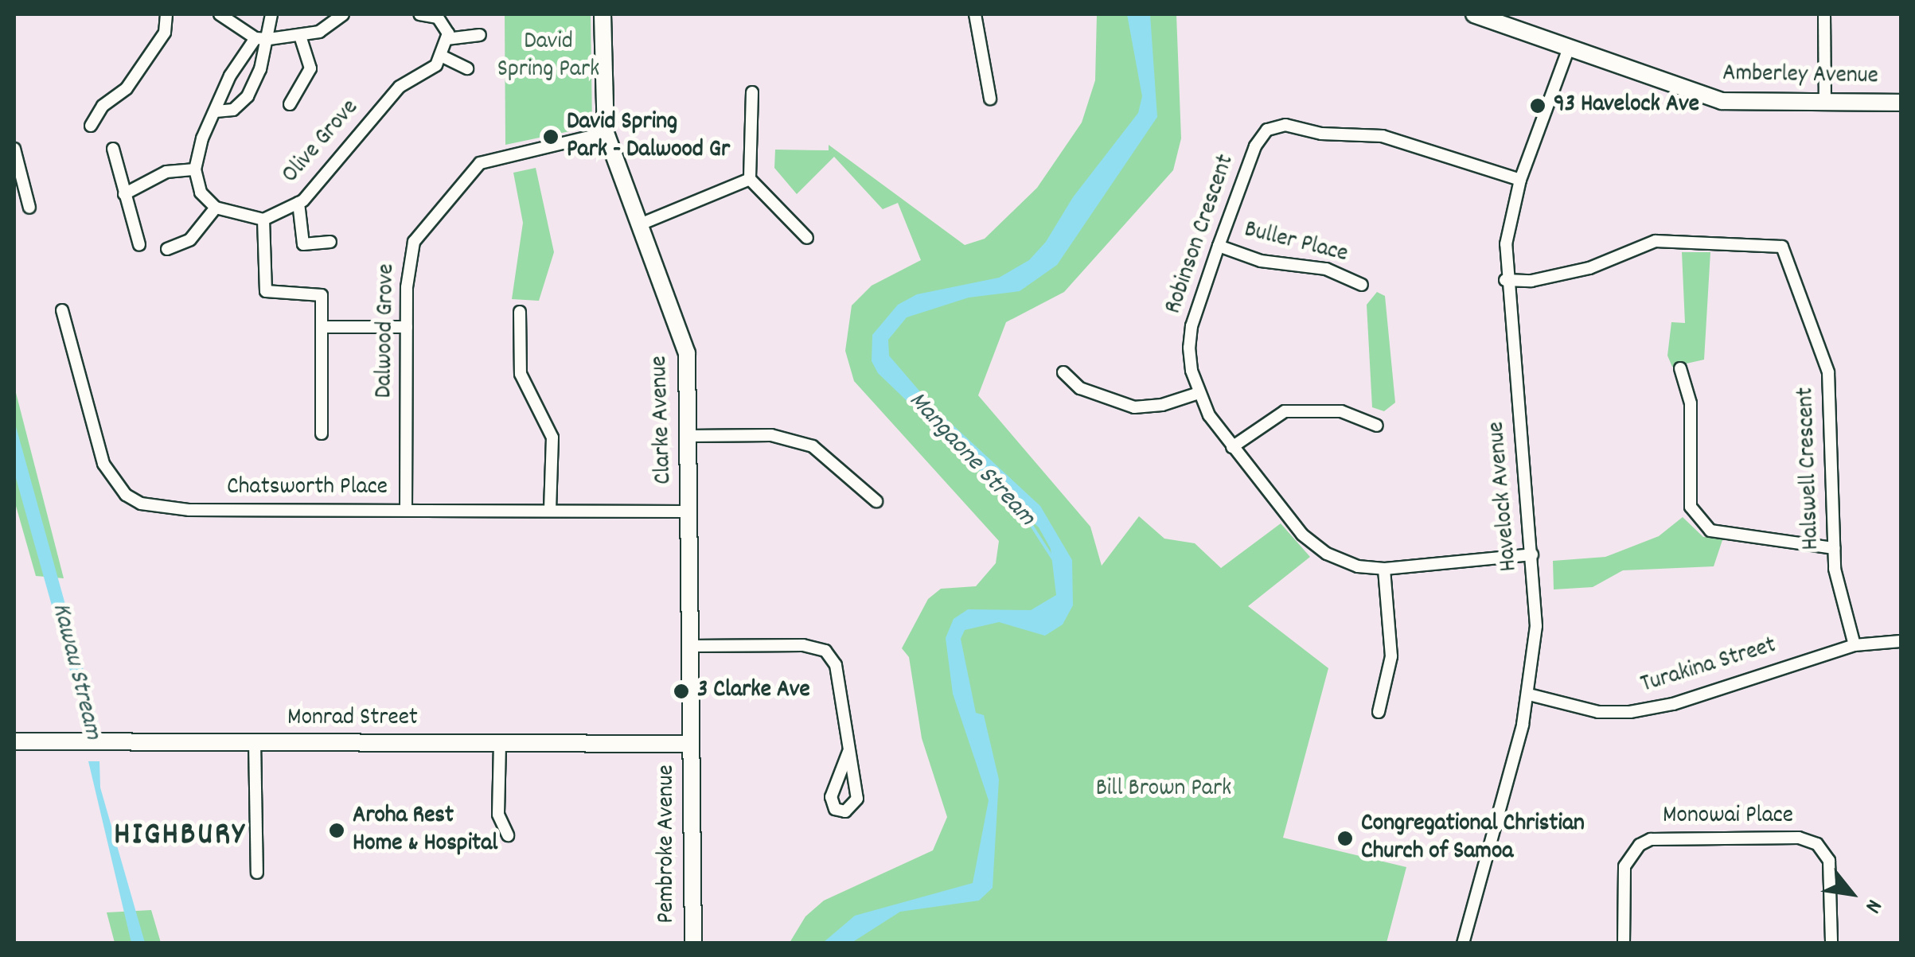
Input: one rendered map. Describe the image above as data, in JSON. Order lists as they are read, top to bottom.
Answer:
{
  "streets": {
    "street": [
      "Amberley Avenue",
      "Olive Grove",
      "Robinson Crescent",
      "Buller Place",
      "Dalwood Grove",
      "Clarke Avenue",
      "Halswell Crescent",
      "Chatsworth Place",
      "Havelock Avenue",
      "Turakina Street",
      "Monrad Street",
      "Monowai Place",
      "Pembroke Avenue"
    ]
  },
  "crossings": [
    ["Amberley Avenue", "Havelock Avenue"],
    ["Robinson Crescent", "Buller Place"],
    ["Robinson Crescent", "Havelock Avenue"],
    ["Dalwood Grove", "Clarke Avenue"],
    ["Dalwood Grove", "Chatsworth Place"],
    ["Clarke Avenue", "Chatsworth Place"],
    ["Clarke Avenue", "Monrad Street"],
    ["Clarke Avenue", "Pembroke Avenue"],
    ["Halswell Crescent", "Havelock Avenue"],
    ["Halswell Crescent", "Turakina Street"],
    ["Havelock Avenue", "Turakina Street"],
    ["Monrad Street", "Pembroke Avenue"]
  ],
  "districts": ["HIGHBURY"],
  "water": ["Mangaone Stream", "Kawau Stream"],
  "parks": ["David Spring Park", "Bill Brown Park"],
  "places": [
    "93 Havelock Ave",
    "David Spring Park - Dalwood Gr",
    "3 Clarke Ave",
    "Aroha Rest Home & Hospital",
    "Congregational Christian Church of Samoa"
  ],
  "north": "bottom right"
}
